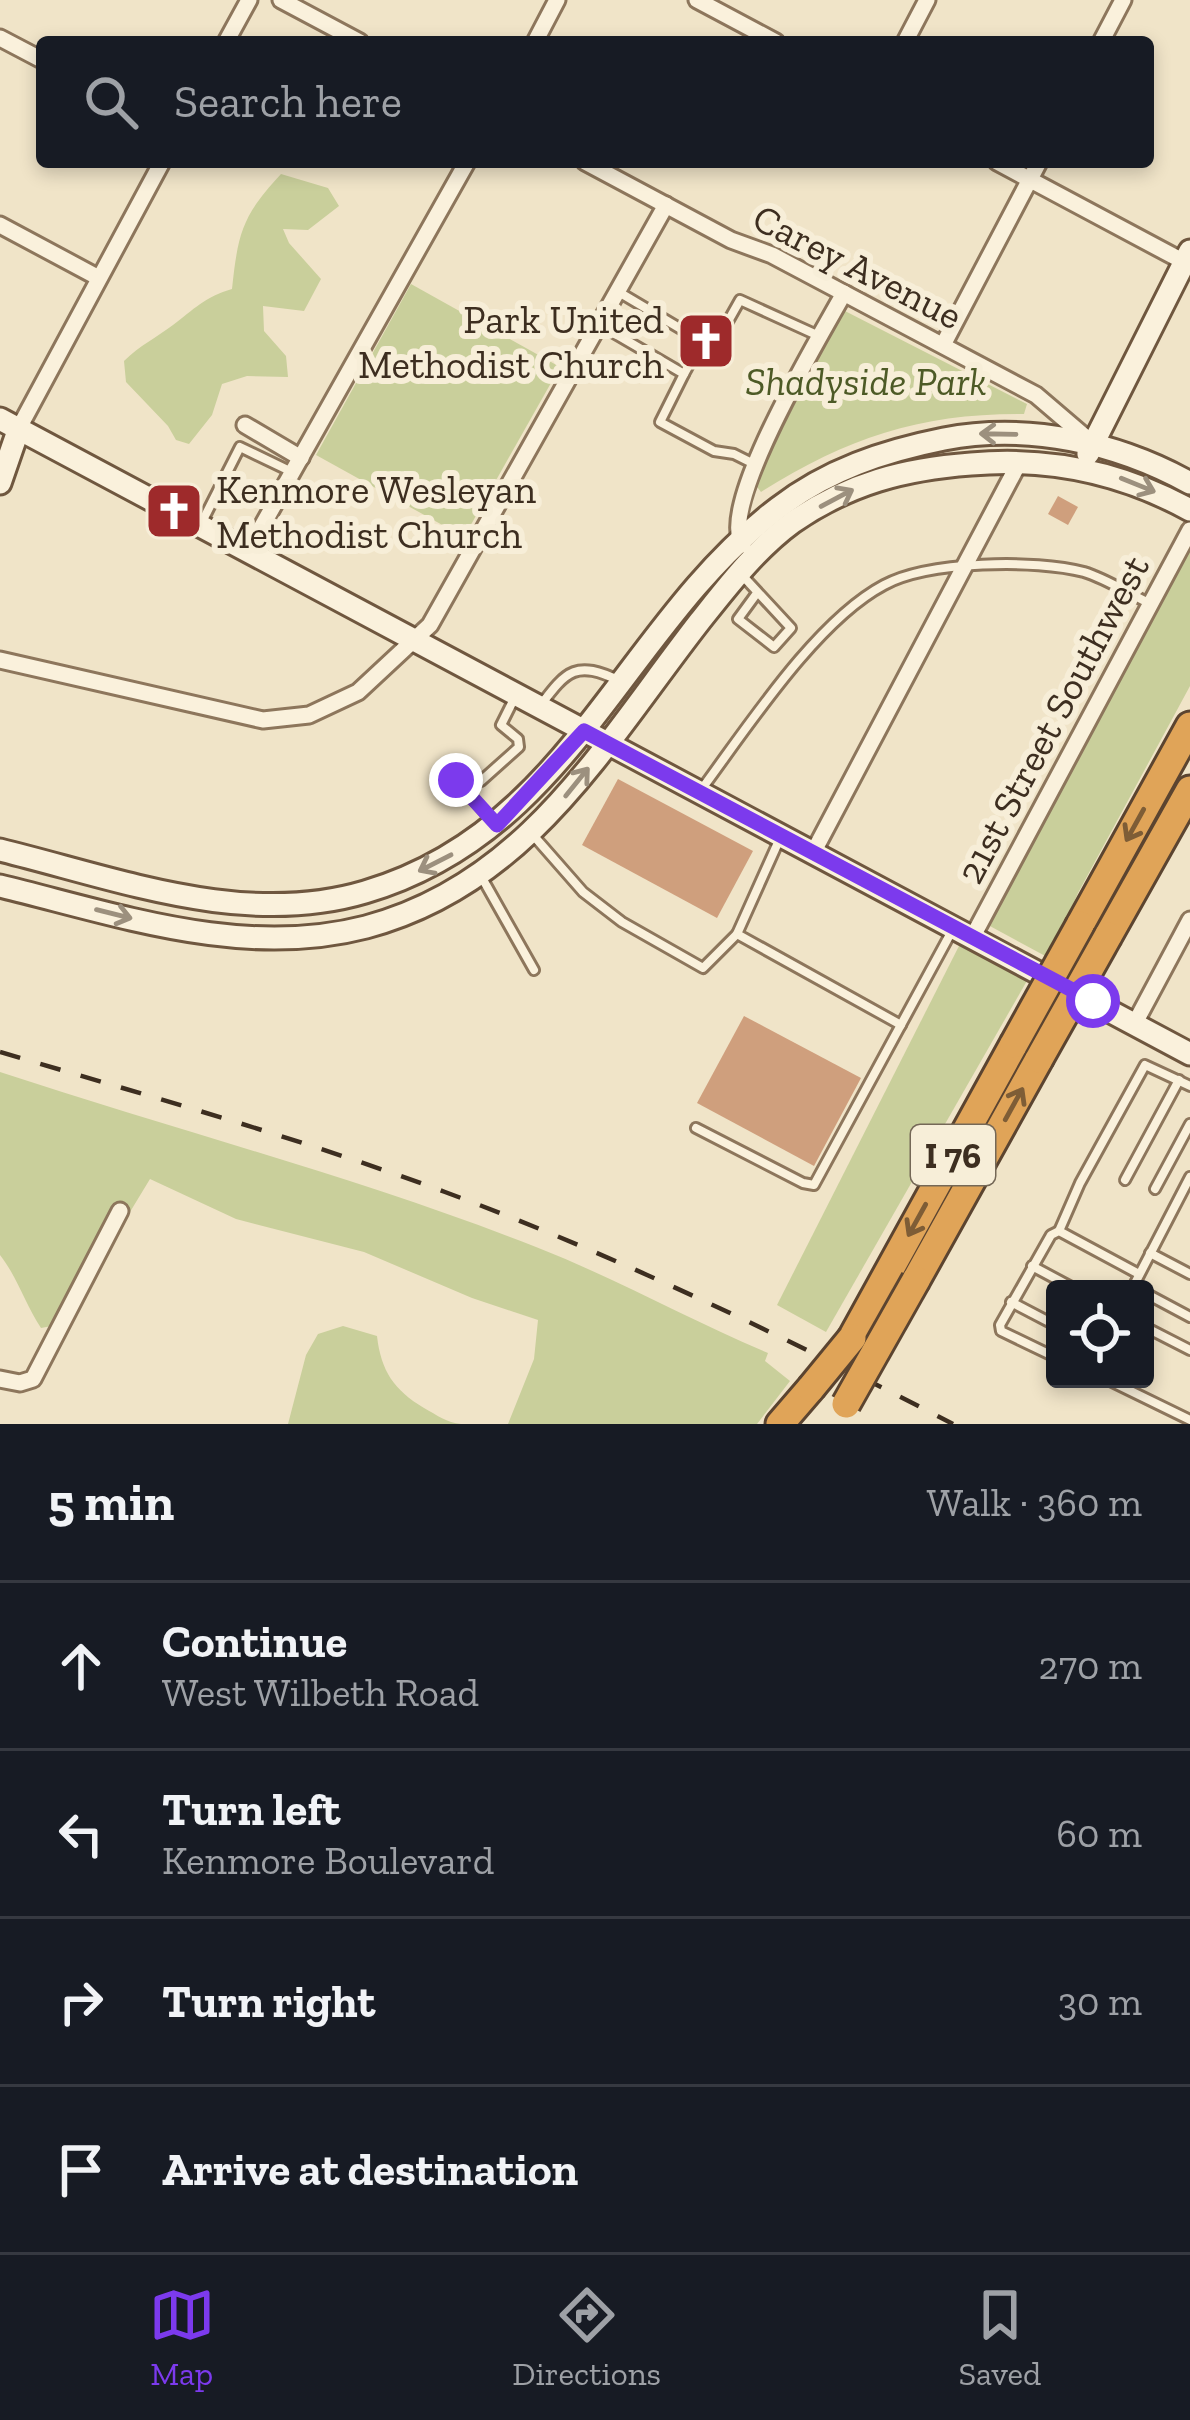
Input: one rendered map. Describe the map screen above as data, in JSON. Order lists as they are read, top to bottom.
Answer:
{
  "streets": {
    "highway": ["I 76"],
    "street": ["Carey Avenue", "21st Street Southwest"]
  },
  "parks": ["Shadyside Park"],
  "places": {
    "church": ["Park United Methodist Church", "Kenmore Wesleyan Methodist Church"]
  },
  "page": {
    "search": "Search here",
    "heading": ["5 min", "Walk · 360 m"],
    "list": [
      ["Continue", "West Wilbeth Road", "270 m"],
      ["Turn left", "Kenmore Boulevard", "60 m"],
      ["Turn right", "30 m"],
      "Arrive at destination"
    ],
    "nav": ["Map", "Directions", "Saved"]
  }
}
